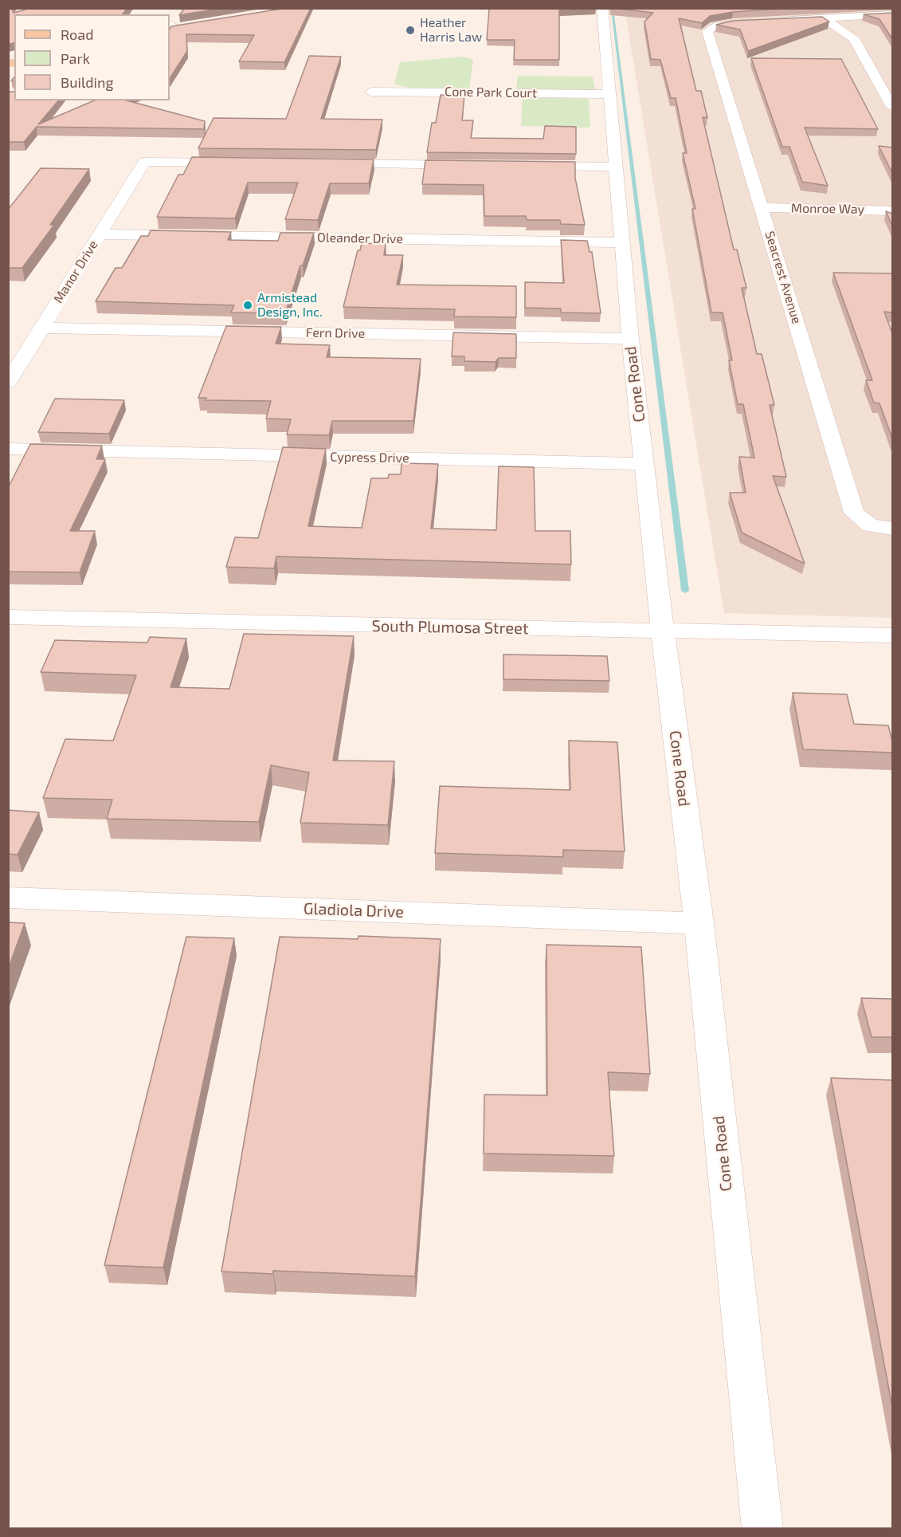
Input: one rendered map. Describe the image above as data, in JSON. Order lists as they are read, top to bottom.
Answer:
{
  "streets": {
    "street": [
      "Cone Park Court",
      "Monroe Way",
      "Oleander Drive",
      "Manor Drive",
      "Seacrest Avenue",
      "Fern Drive",
      "Cone Road",
      "Cypress Drive",
      "South Plumosa Street",
      "Gladiola Drive"
    ]
  },
  "crossings": [
    ["Cone Park Court", "Cone Road"],
    ["Monroe Way", "Seacrest Avenue"],
    ["Oleander Drive", "Manor Drive"],
    ["Oleander Drive", "Cone Road"],
    ["Manor Drive", "Fern Drive"],
    ["Fern Drive", "Cone Road"],
    ["Cone Road", "Cypress Drive"],
    ["Cone Road", "South Plumosa Street"],
    ["Cone Road", "Gladiola Drive"]
  ],
  "places": ["Heather Harris Law", "Armistead Design, Inc."],
  "legend": ["Road", "Park", "Building"]
}
